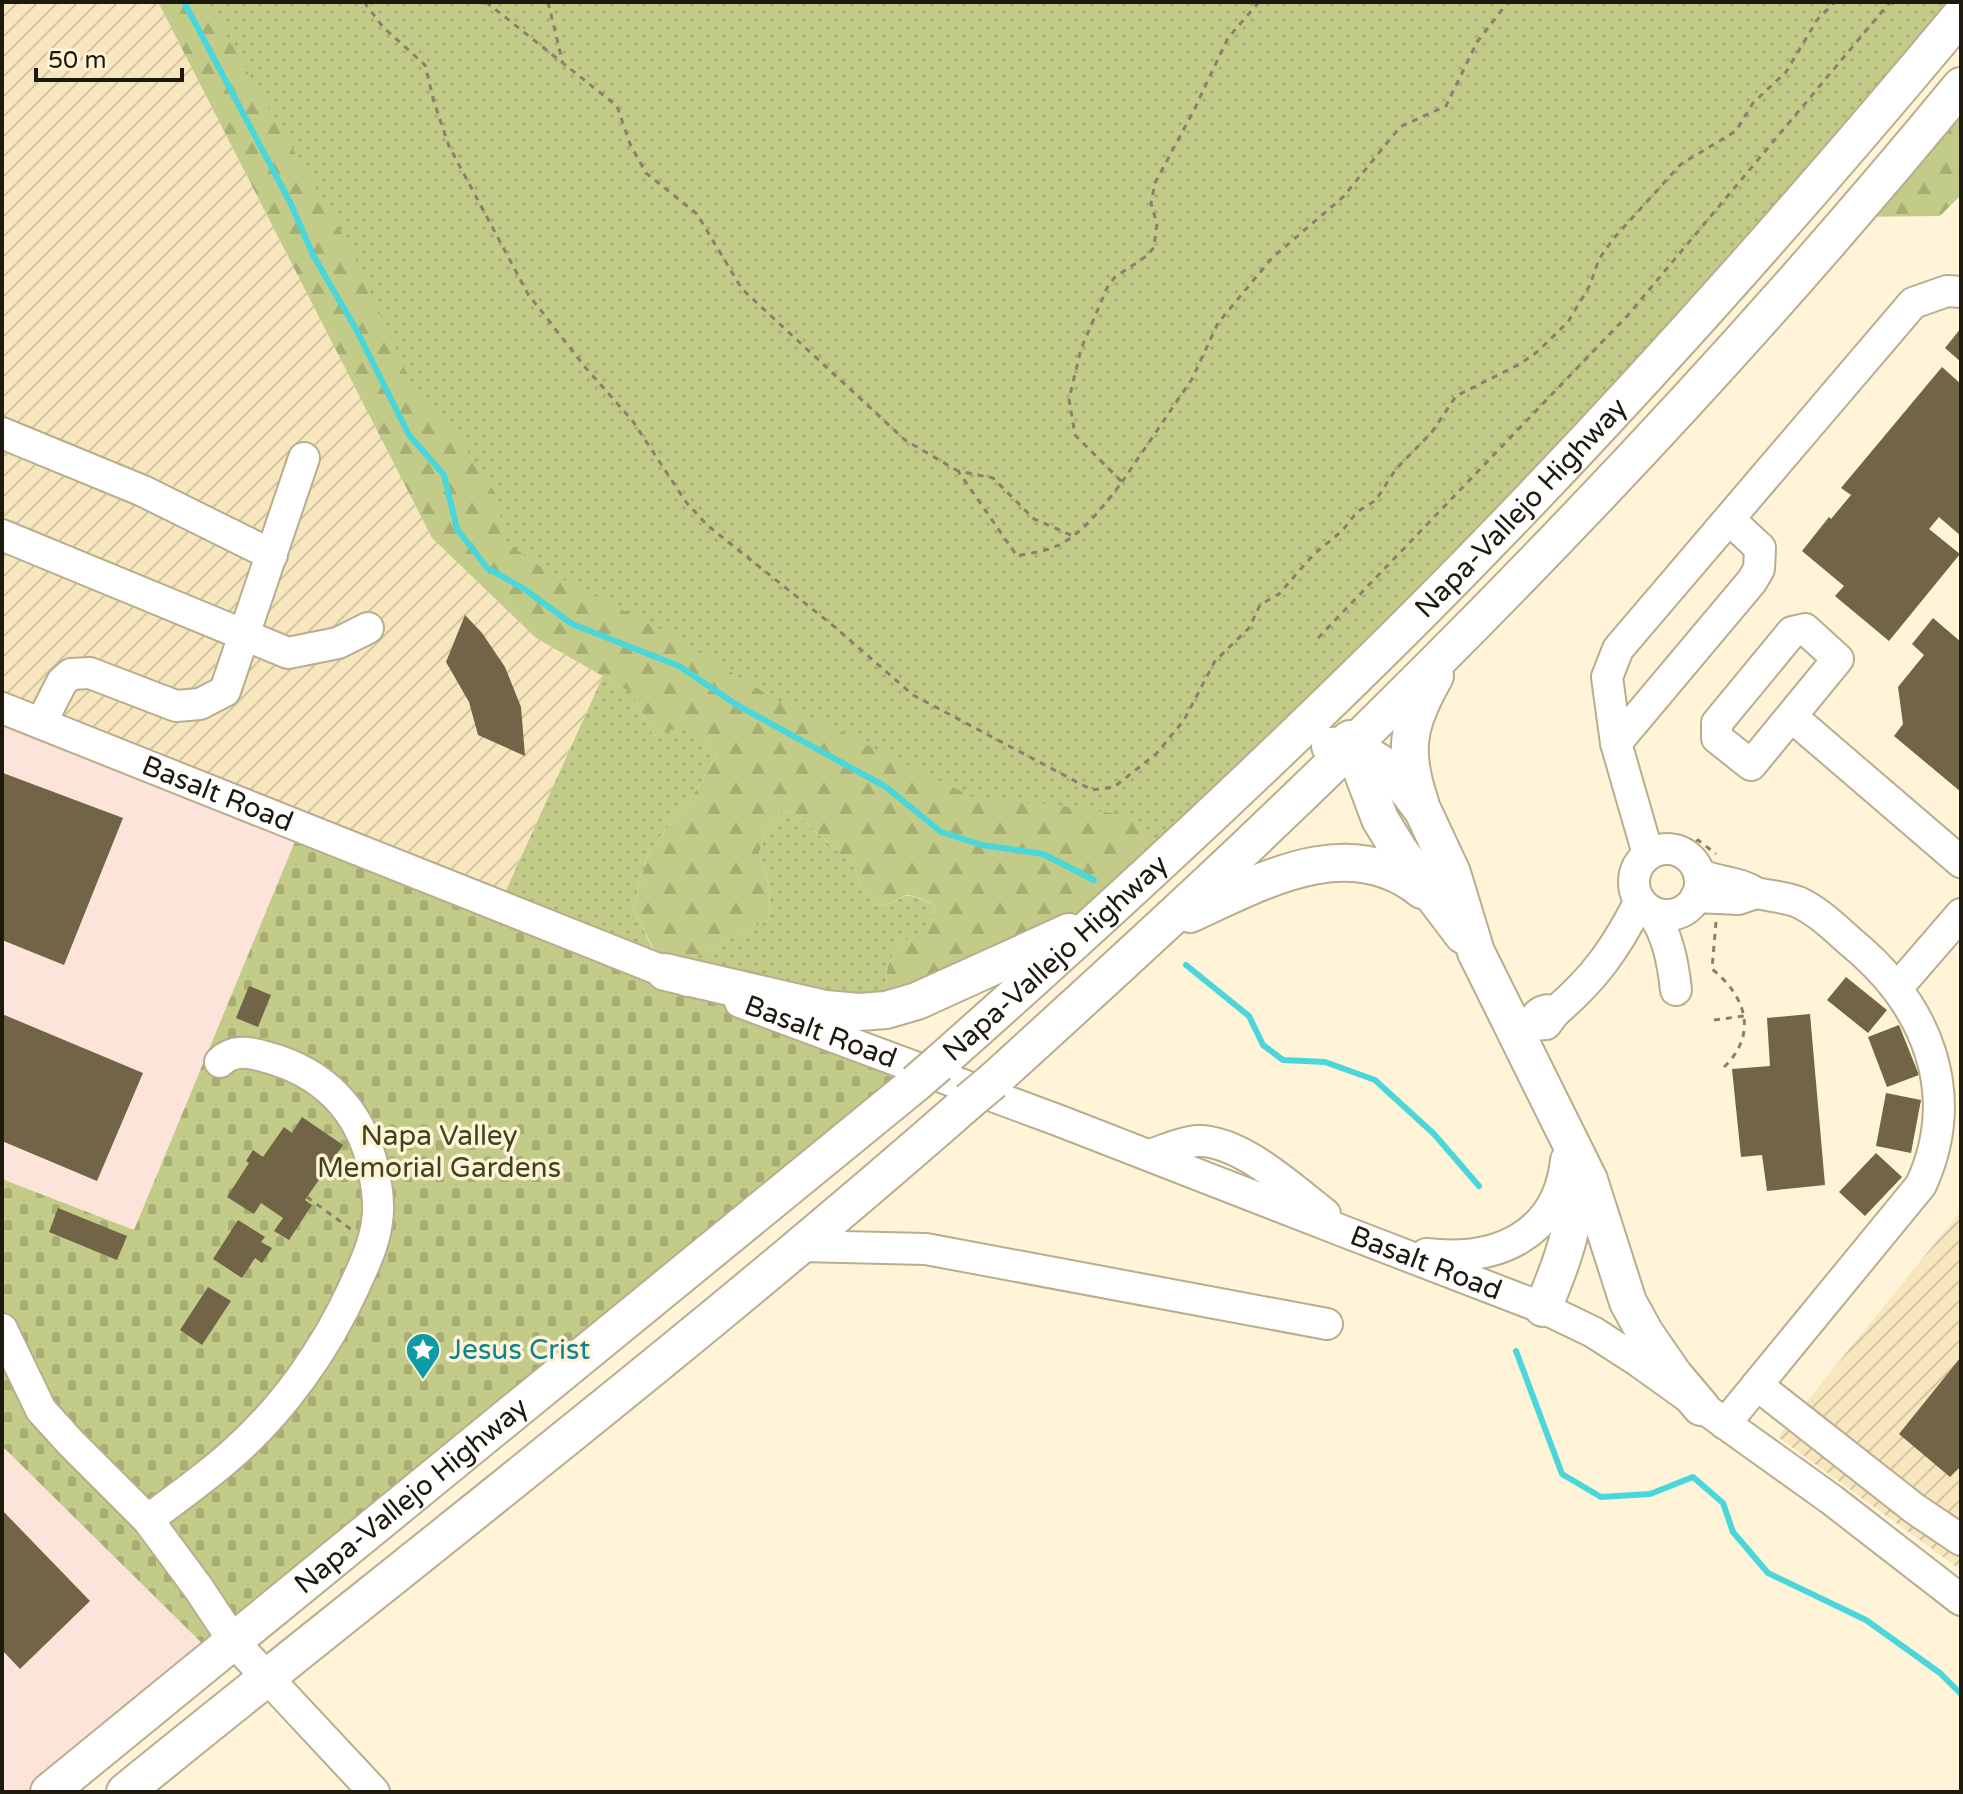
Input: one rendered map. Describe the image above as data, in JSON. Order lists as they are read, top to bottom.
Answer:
{
  "streets": {
    "main road": ["Napa-Vallejo Highway"],
    "street": ["Basalt Road"]
  },
  "parks": ["Napa Valley Memorial Gardens"],
  "places": {
    "place": ["Jesus Crist"]
  },
  "scale_bar": "50 m"
}
